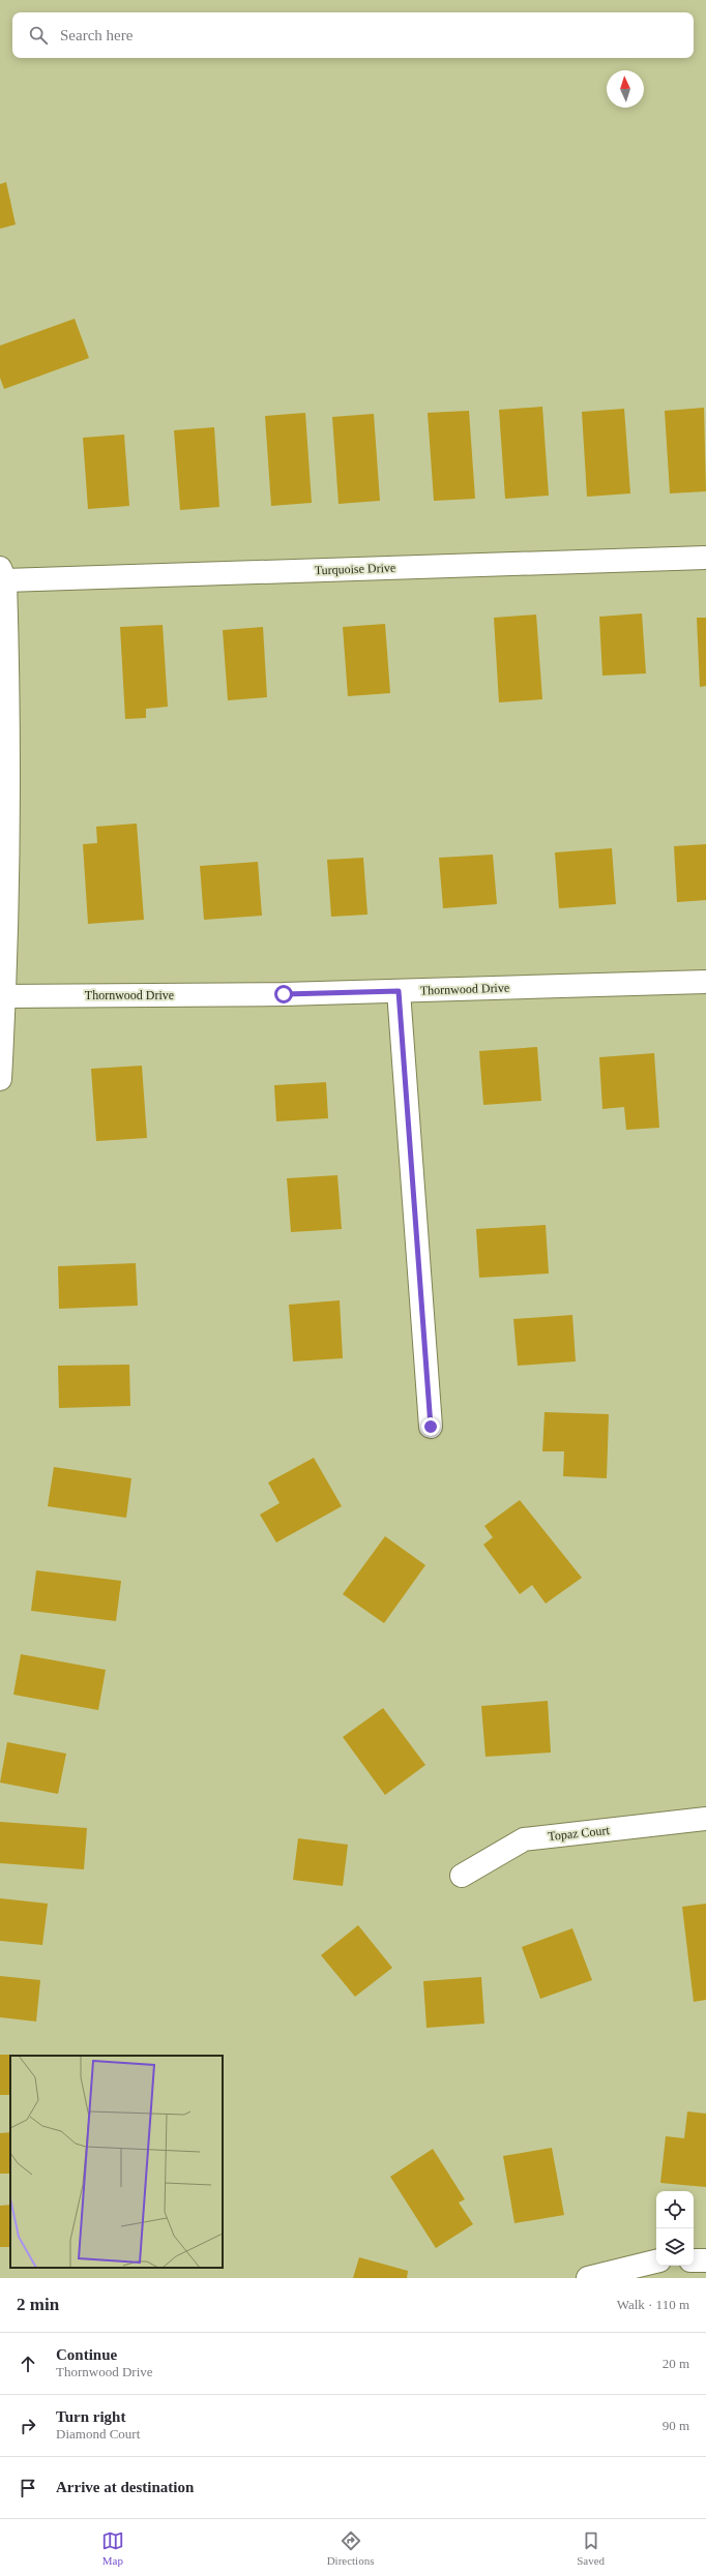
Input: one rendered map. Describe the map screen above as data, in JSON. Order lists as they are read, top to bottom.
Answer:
{
  "streets": {
    "street": ["Turquoise Drive", "Thornwood Drive", "Topaz Court"]
  },
  "north": "top",
  "page": {
    "search": "Search here",
    "heading": ["2 min", "Walk · 110 m"],
    "list": [
      ["Continue", "Thornwood Drive", "20 m"],
      ["Turn right", "Diamond Court", "90 m"],
      "Arrive at destination"
    ],
    "nav": ["Map", "Directions", "Saved"]
  }
}
